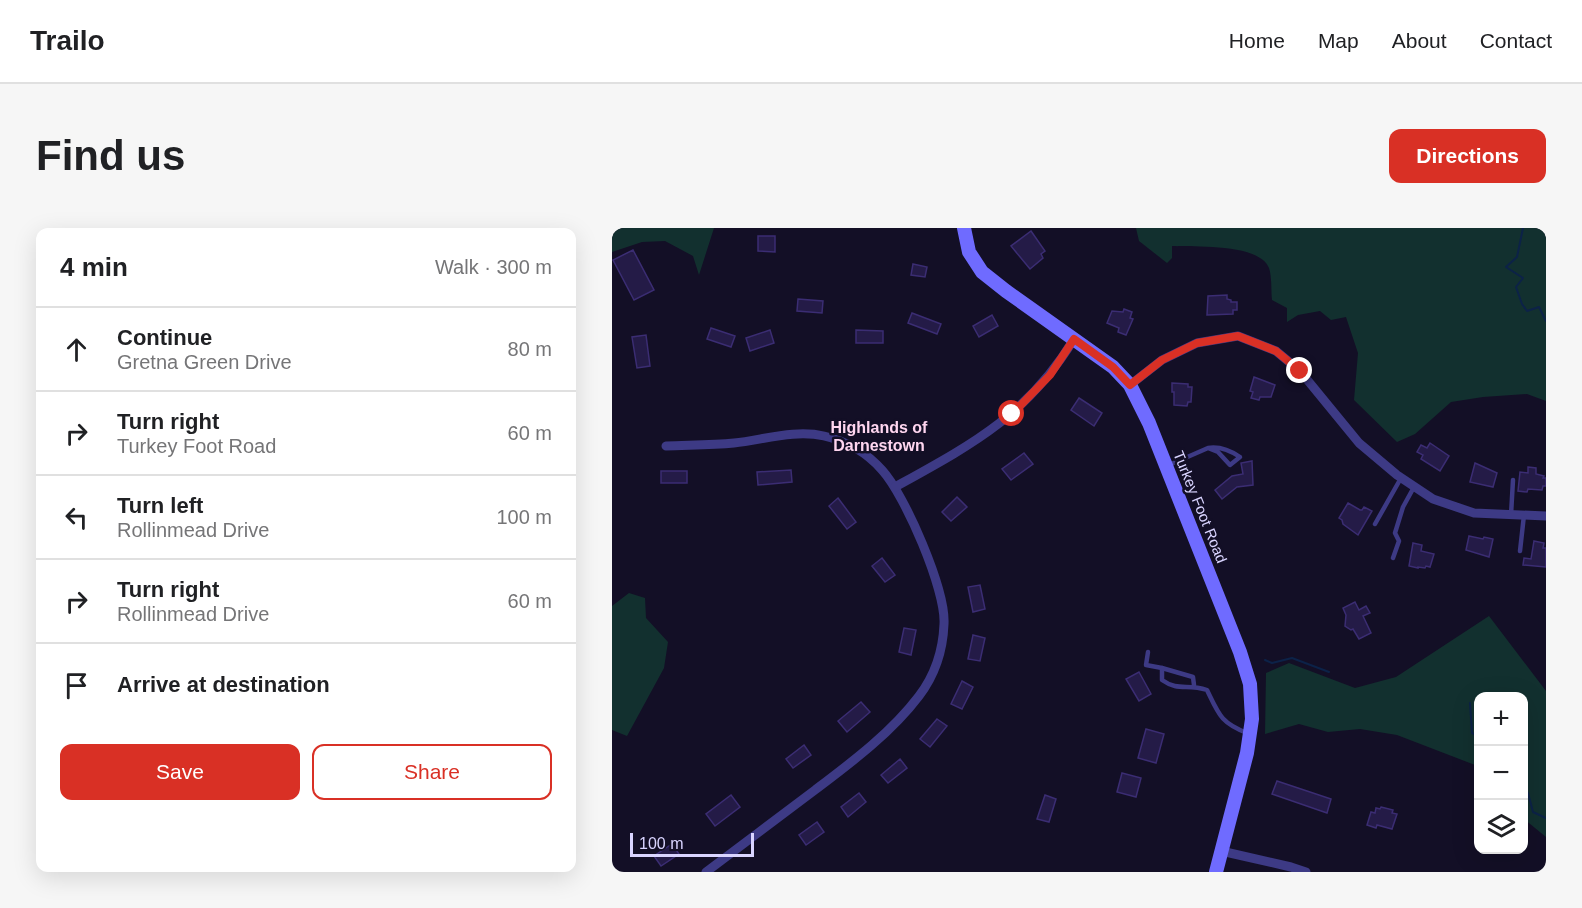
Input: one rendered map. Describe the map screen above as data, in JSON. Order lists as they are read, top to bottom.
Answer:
{
  "streets": {
    "street": ["Turkey Foot Road"]
  },
  "districts": ["Highlands of Darnestown"],
  "scale_bar": "100 m",
  "page": {
    "header": "Trailo",
    "nav": [
      "Home",
      "Map",
      "About",
      "Contact"
    ],
    "buttons": [
      "Directions",
      ["Save", "Share"]
    ],
    "title": "Find us",
    "heading": ["4 min", "Walk · 300 m"],
    "list": [
      ["Continue", "Gretna Green Drive", "80 m"],
      ["Turn right", "Turkey Foot Road", "60 m"],
      ["Turn left", "Rollinmead Drive", "100 m"],
      ["Turn right", "Rollinmead Drive", "60 m"],
      "Arrive at destination"
    ],
    "map_buttons": ["+", "−"],
    "scale": "100 m"
  }
}
